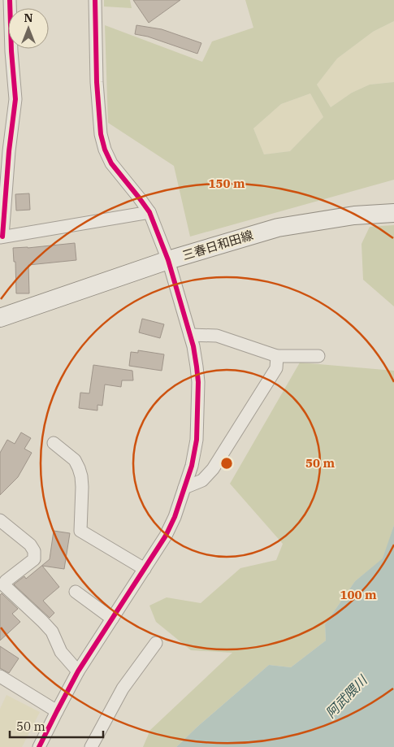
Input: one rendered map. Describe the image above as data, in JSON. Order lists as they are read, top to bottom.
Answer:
{
  "streets": {
    "main road": ["三春日和田線"]
  },
  "water": ["阿武隈川"],
  "scale_bar": "50 m",
  "north": "top",
  "rings": ["150 m", "50 m", "100 m"]
}
